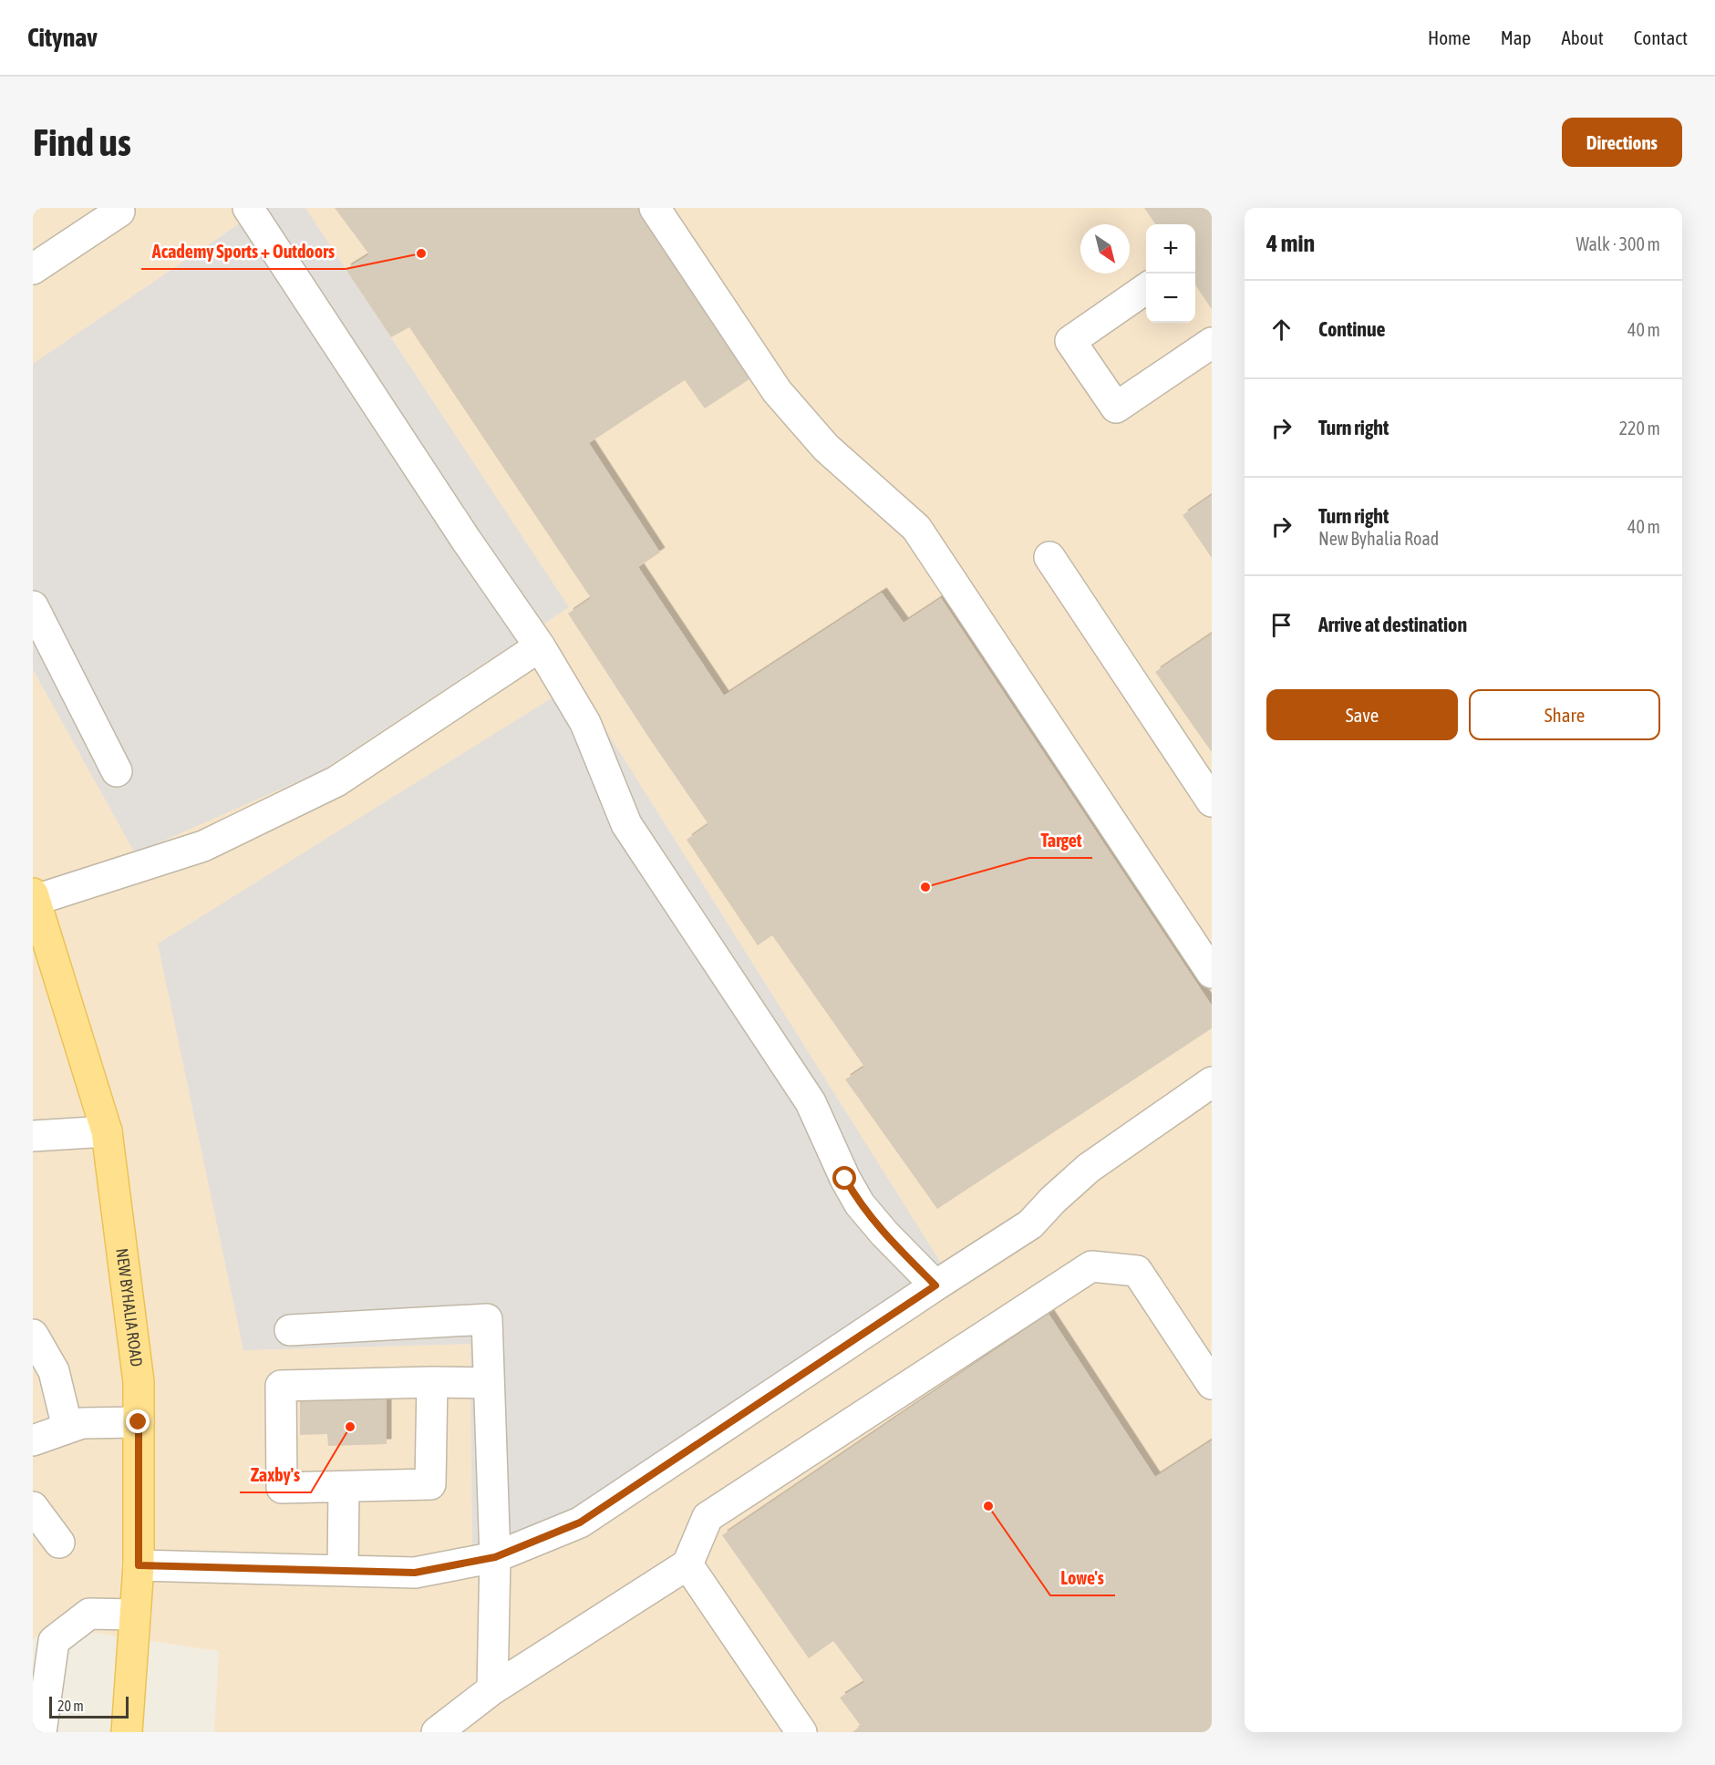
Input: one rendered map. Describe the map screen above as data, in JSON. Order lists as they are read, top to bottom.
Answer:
{
  "streets": {
    "main road": ["NEW BYHALIA ROAD"]
  },
  "places": [
    "Academy Sports + Outdoors",
    "Target",
    "Zaxby's",
    "Lowe's"
  ],
  "scale_bar": "20 m",
  "north": "bottom right",
  "page": {
    "header": "Citynav",
    "nav": [
      "Home",
      "Map",
      "About",
      "Contact"
    ],
    "buttons": [
      "Directions",
      ["Save", "Share"]
    ],
    "title": "Find us",
    "heading": ["4 min", "Walk · 300 m"],
    "map_buttons": ["+", "−"],
    "list": [
      ["Continue", "40 m"],
      ["Turn right", "220 m"],
      ["Turn right", "New Byhalia Road", "40 m"],
      "Arrive at destination"
    ],
    "scale": "20 m"
  }
}
